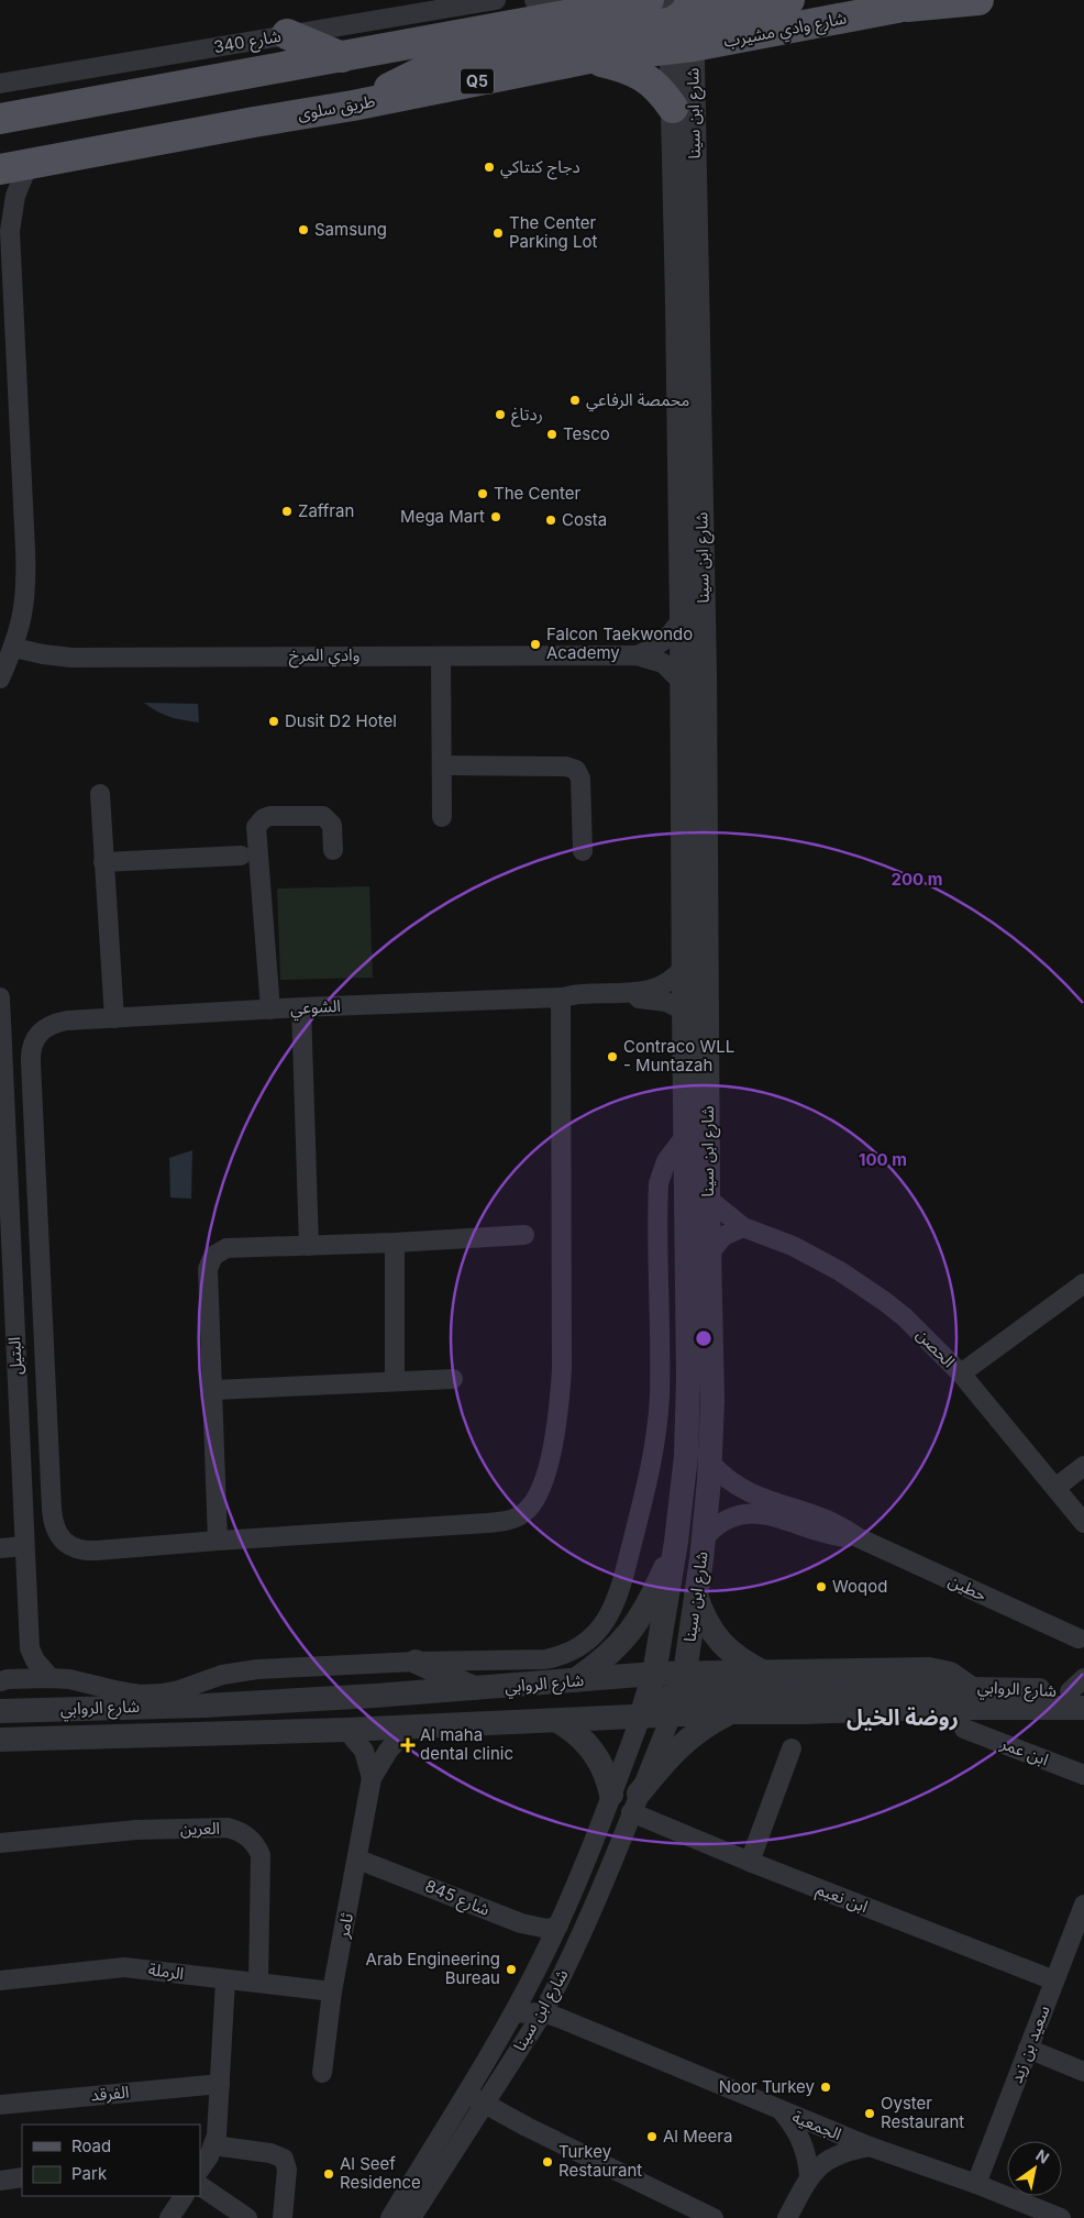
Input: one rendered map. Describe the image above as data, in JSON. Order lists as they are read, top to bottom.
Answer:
{
  "streets": {
    "main road": ["شارع وادي مشيرب", "Q5", "طريق سلوى"],
    "street": [
      "شارع 340",
      "شارع ابن سينا",
      "وادي المرخ",
      "الشوعي",
      "الحصن",
      "البتيل",
      "حطين",
      "شارع الروابي",
      "ابن عمر",
      "العرين",
      "شارع 845",
      "ابن نعيم",
      "ثامر",
      "الرملة",
      "سعيد بن زيد",
      "الفرقد",
      "الجمعية"
    ]
  },
  "crossings": [
    ["شارع وادي مشيرب", "طريق سلوى"],
    ["شارع وادي مشيرب", "شارع ابن سينا"],
    ["طريق سلوى", "شارع ابن سينا"],
    ["شارع ابن سينا", "وادي المرخ"],
    ["شارع ابن سينا", "الشوعي"],
    ["شارع ابن سينا", "الحصن"],
    ["شارع ابن سينا", "حطين"],
    ["شارع ابن سينا", "شارع الروابي"],
    ["شارع ابن سينا", "شارع 845"],
    ["شارع ابن سينا", "ابن نعيم"],
    ["شارع ابن سينا", "الجمعية"],
    ["شارع الروابي", "ثامر"],
    ["العرين", "الرملة"],
    ["شارع 845", "ثامر"],
    ["ابن نعيم", "سعيد بن زيد"],
    ["ثامر", "الرملة"],
    ["سعيد بن زيد", "الجمعية"]
  ],
  "districts": ["روضة الخيل"],
  "places": {
    "other": [
      "دجاج كنتاكي",
      "Samsung",
      "The Center Parking Lot",
      "محمصة الرفاعي",
      "ردتاغ",
      "Tesco",
      "The Center",
      "Zaffran",
      "Mega Mart",
      "Costa",
      "Falcon Taekwondo Academy",
      "Dusit D2 Hotel",
      "Contraco WLL - Muntazah",
      "Woqod",
      "Arab Engineering Bureau",
      "Noor Turkey",
      "Oyster Restaurant",
      "Al Meera",
      "Turkey Restaurant",
      "Al Seef Residence"
    ],
    "health": ["Al maha dental clinic"]
  },
  "legend": ["Road", "Park"],
  "north": "top right",
  "rings": ["200 m", "100 m"]
}
